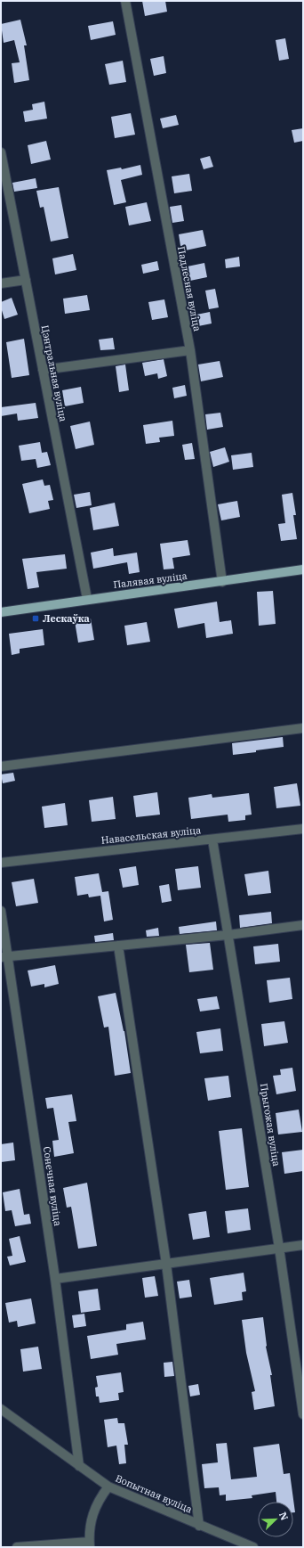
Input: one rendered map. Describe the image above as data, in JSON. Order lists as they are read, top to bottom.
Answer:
{
  "streets": {
    "main road": ["Палявая вуліца"],
    "street": [
      "Падлесная вуліца",
      "Цэнтральная вуліца",
      "Навасельская вуліца",
      "Прыгожая вуліца",
      "Сонечная вуліца",
      "Вопытная вуліца"
    ]
  },
  "crossings": [
    ["Падлесная вуліца", "Палявая вуліца"],
    ["Цэнтральная вуліца", "Палявая вуліца"],
    ["Навасельская вуліца", "Прыгожая вуліца"],
    ["Сонечная вуліца", "Вопытная вуліца"]
  ],
  "places": {
    "transit": ["Лескаўка"]
  },
  "north": "top right"
}
